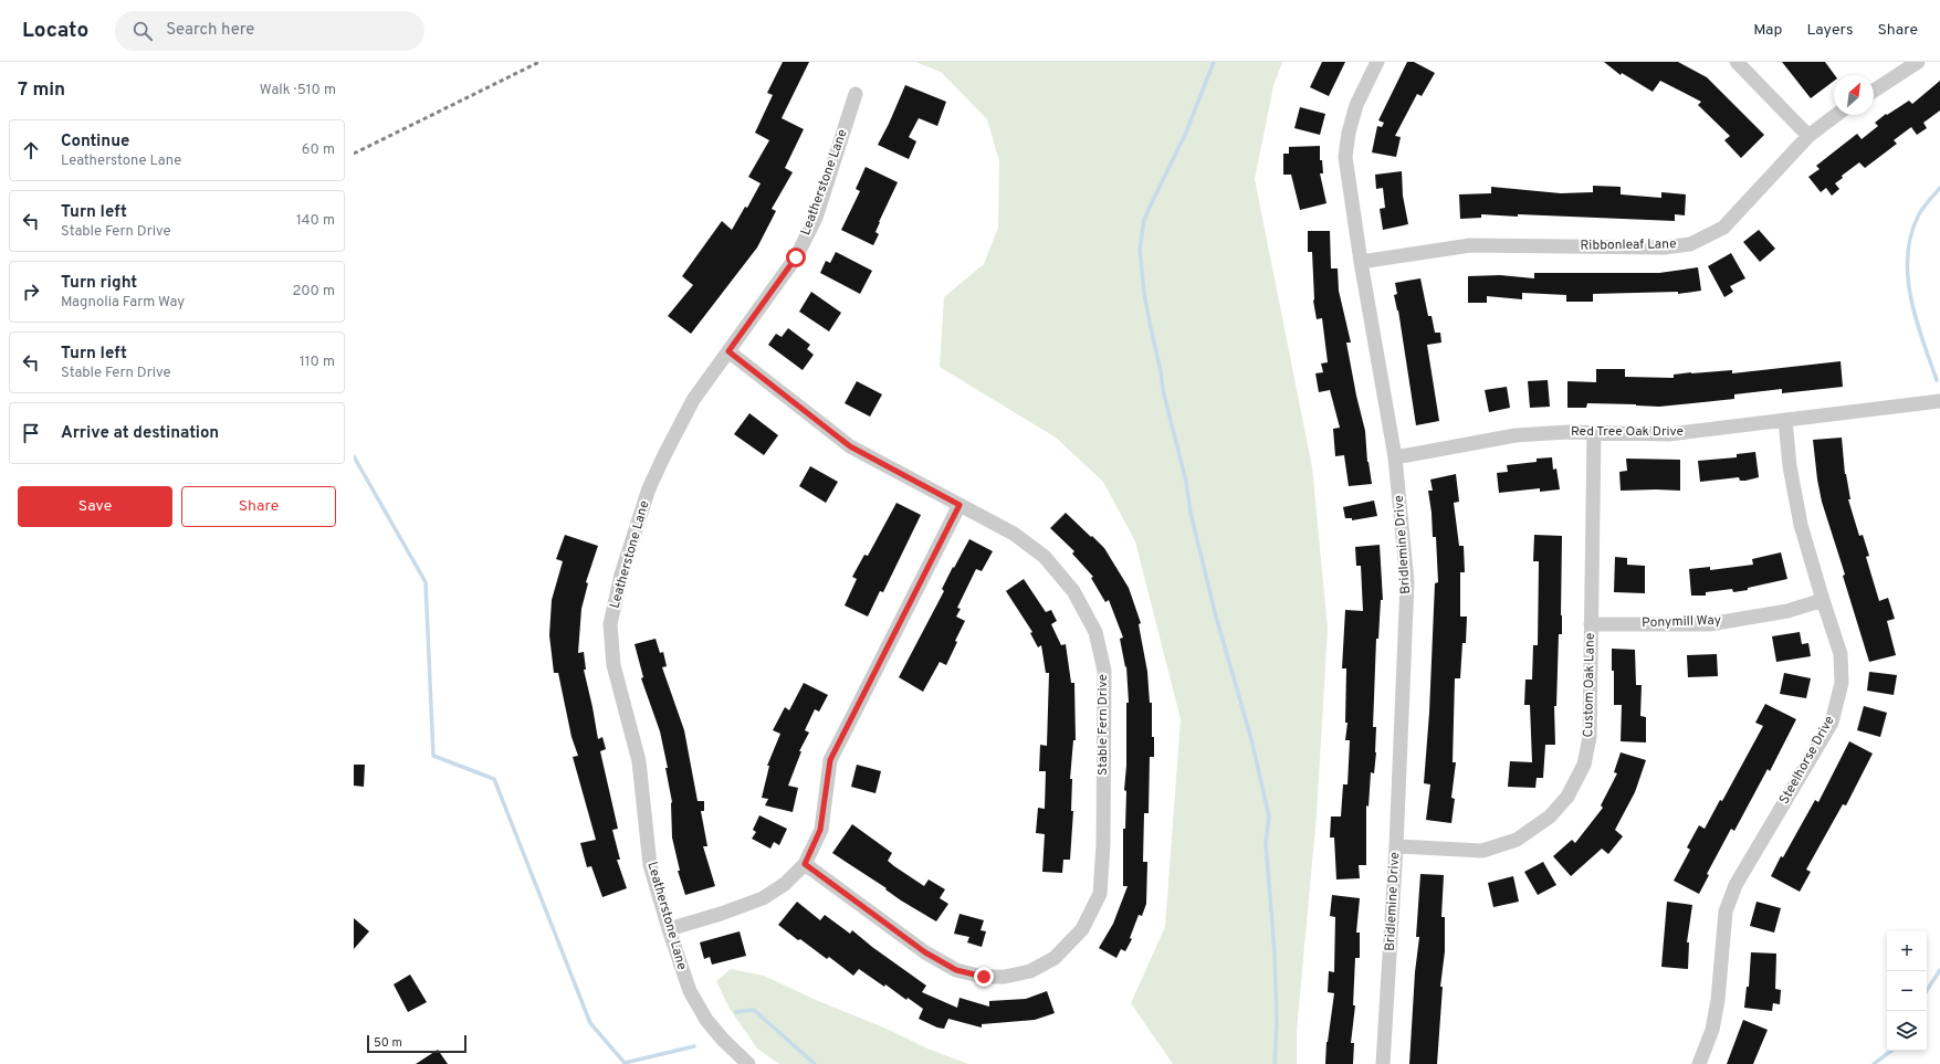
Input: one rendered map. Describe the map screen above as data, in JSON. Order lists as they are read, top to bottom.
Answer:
{
  "streets": {
    "street": [
      "Leatherstone Lane",
      "Ribbonleaf Lane",
      "Red Tree Oak Drive",
      "Bridlemine Drive",
      "Ponymill Way",
      "Custom Oak Lane",
      "Stable Fern Drive",
      "Steelhorse Drive"
    ]
  },
  "crossings": [
    ["Leatherstone Lane", "Stable Fern Drive"],
    ["Ribbonleaf Lane", "Bridlemine Drive"],
    ["Red Tree Oak Drive", "Bridlemine Drive"],
    ["Red Tree Oak Drive", "Custom Oak Lane"],
    ["Red Tree Oak Drive", "Steelhorse Drive"],
    ["Bridlemine Drive", "Custom Oak Lane"],
    ["Ponymill Way", "Custom Oak Lane"],
    ["Ponymill Way", "Steelhorse Drive"]
  ],
  "scale_bar": "50 m",
  "north": "top right",
  "page": {
    "header": "Locato",
    "search": "Search here",
    "nav": ["Map", "Layers", "Share"],
    "heading": ["7 min", "Walk · 510 m"],
    "list": [
      ["Continue", "Leatherstone Lane", "60 m"],
      ["Turn left", "Stable Fern Drive", "140 m"],
      ["Turn right", "Magnolia Farm Way", "200 m"],
      ["Turn left", "Stable Fern Drive", "110 m"],
      "Arrive at destination"
    ],
    "buttons": ["Save", "Share"],
    "map_buttons": ["+", "−"],
    "scale": "50 m"
  }
}
